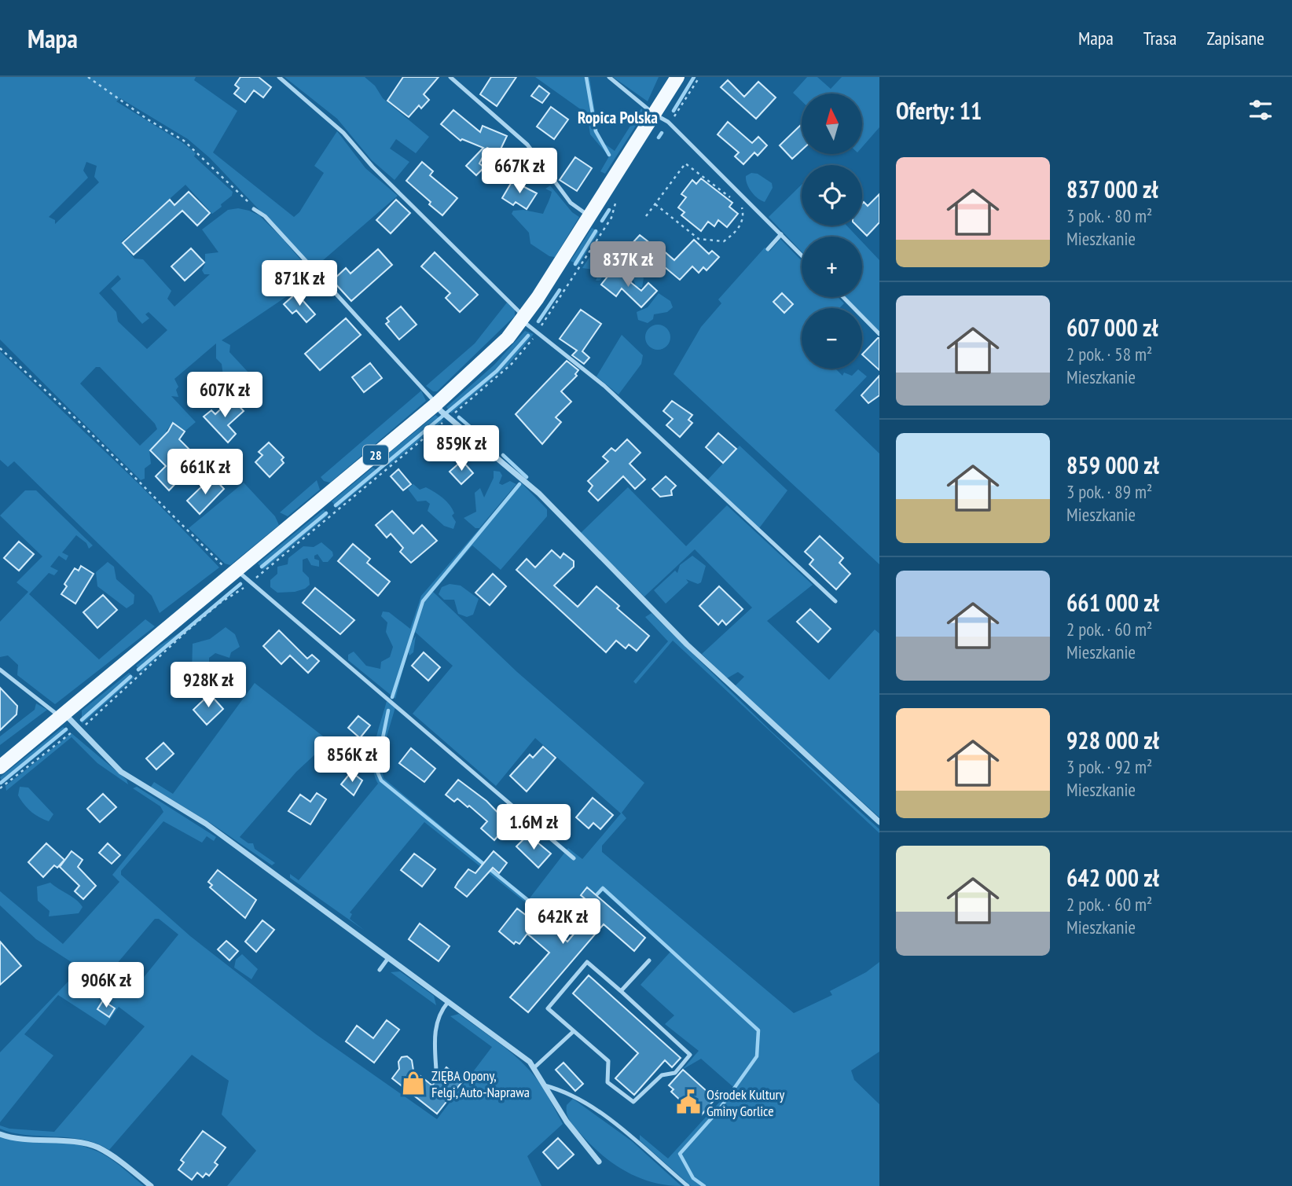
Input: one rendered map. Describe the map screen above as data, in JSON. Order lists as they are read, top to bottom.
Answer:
{
  "streets": {
    "main road": ["28"]
  },
  "districts": ["Ropica Polska"],
  "places": {
    "shop": ["ZIĘBA Opony, Felgi, Auto-Naprawa"],
    "public building": ["Ośrodek Kultury Gminy Gorlice"]
  },
  "north": "top",
  "page": {
    "header": "Mapa",
    "nav": ["Mapa", "Trasa", "Zapisane"],
    "heading": "Oferty: 11",
    "map_buttons": ["+", "−"],
    "list": [
      {
        "name": "837 000 zł",
        "note": "3 pok. · 80 m² · Mieszkanie"
      },
      {
        "name": "607 000 zł",
        "note": "2 pok. · 58 m² · Mieszkanie"
      },
      {
        "name": "859 000 zł",
        "note": "3 pok. · 89 m² · Mieszkanie"
      },
      {
        "name": "661 000 zł",
        "note": "2 pok. · 60 m² · Mieszkanie"
      },
      {
        "name": "928 000 zł",
        "note": "3 pok. · 92 m² · Mieszkanie"
      },
      {
        "name": "642 000 zł",
        "note": "2 pok. · 60 m² · Mieszkanie"
      }
    ],
    "price": [
      "667K zł",
      "837K zł",
      "871K zł",
      "607K zł",
      "859K zł",
      "661K zł",
      "928K zł",
      "856K zł",
      "1.6M zł",
      "642K zł",
      "906K zł"
    ]
  }
}
